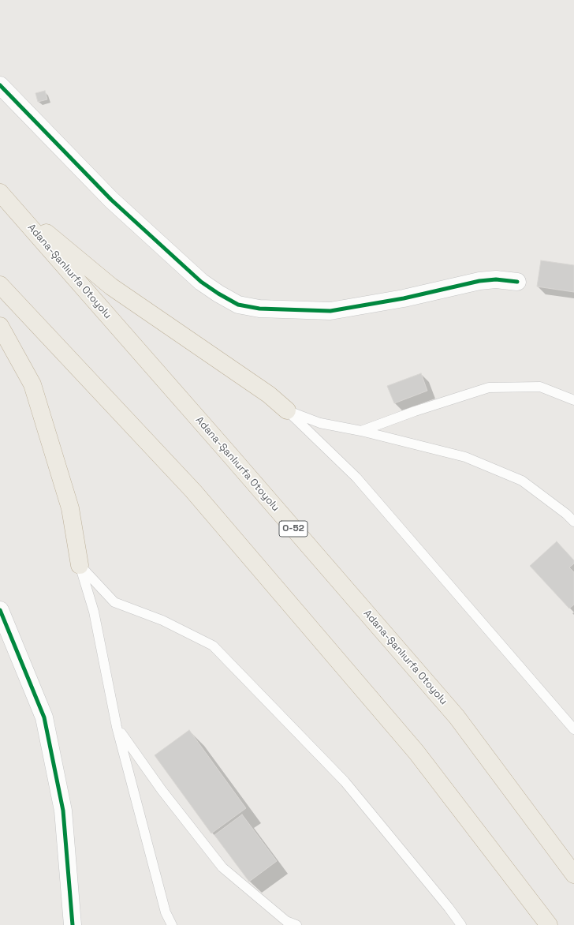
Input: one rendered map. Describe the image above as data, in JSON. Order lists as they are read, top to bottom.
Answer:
{
  "streets": {
    "highway": ["Adana-Şanlıurfa Otoyolu", "O-52"]
  }
}
